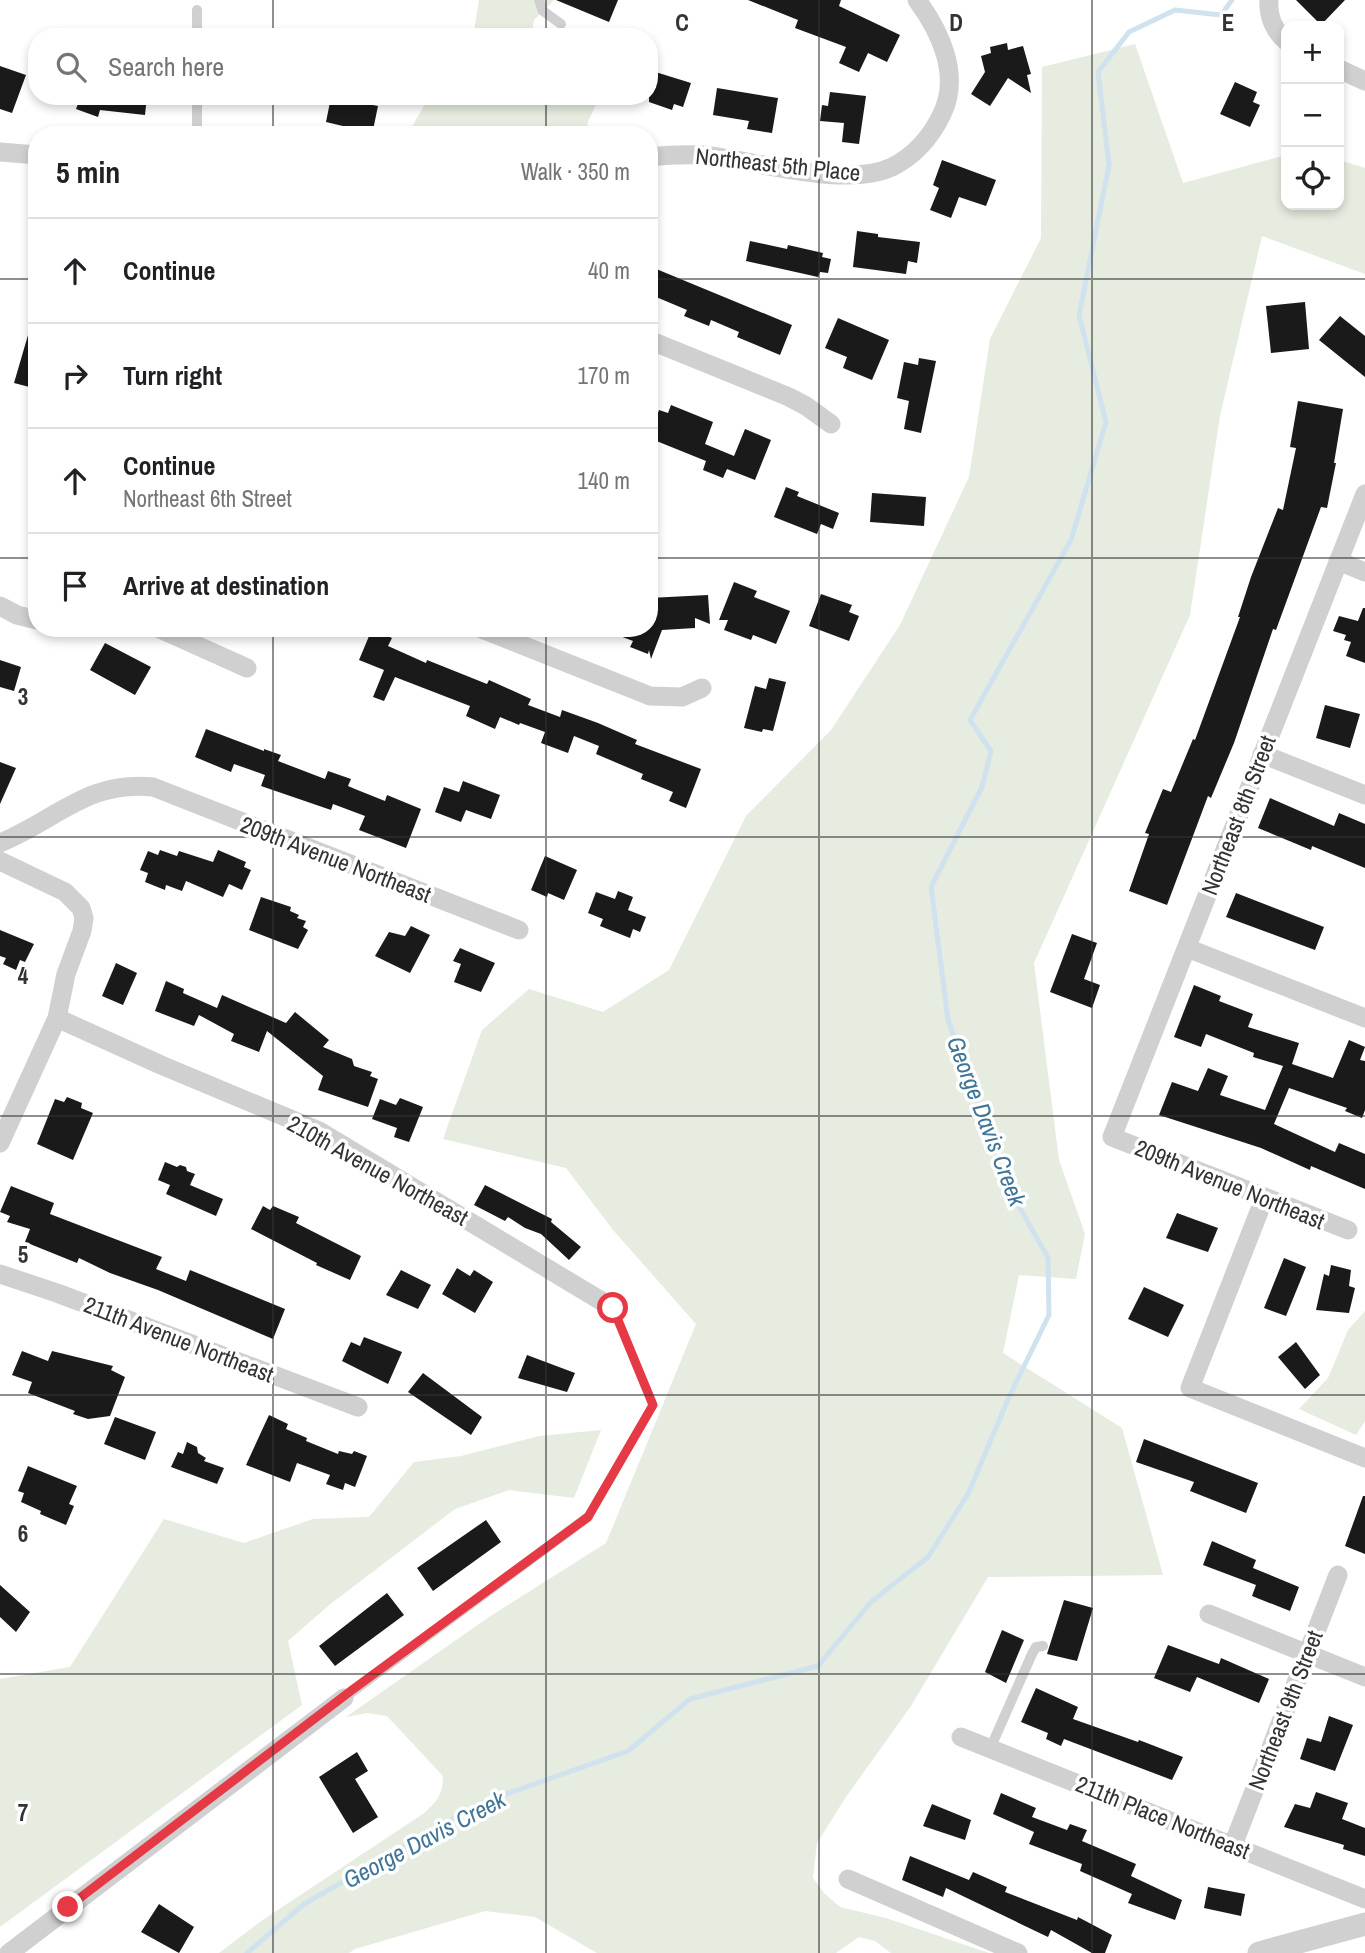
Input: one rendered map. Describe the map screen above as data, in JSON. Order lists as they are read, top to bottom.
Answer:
{
  "streets": {
    "street": [
      "Northeast 5th Place",
      "Northeast 8th Street",
      "209th Avenue Northeast",
      "210th Avenue Northeast",
      "211th Avenue Northeast",
      "Northeast 9th Street",
      "211th Place Northeast"
    ]
  },
  "crossings": [
    ["Northeast 8th Street", "209th Avenue Northeast"],
    ["Northeast 9th Street", "211th Place Northeast"]
  ],
  "water": ["George Davis Creek"],
  "page": {
    "map_buttons": ["+", "−"],
    "search": "Search here",
    "heading": ["5 min", "Walk · 350 m"],
    "list": [
      ["Continue", "40 m"],
      ["Turn right", "170 m"],
      ["Continue", "Northeast 6th Street", "140 m"],
      "Arrive at destination"
    ]
  },
  "grid": {
    "columns": ["C", "D", "E"],
    "rows": [
      "3",
      "4",
      "5",
      "6",
      "7"
    ]
  }
}
